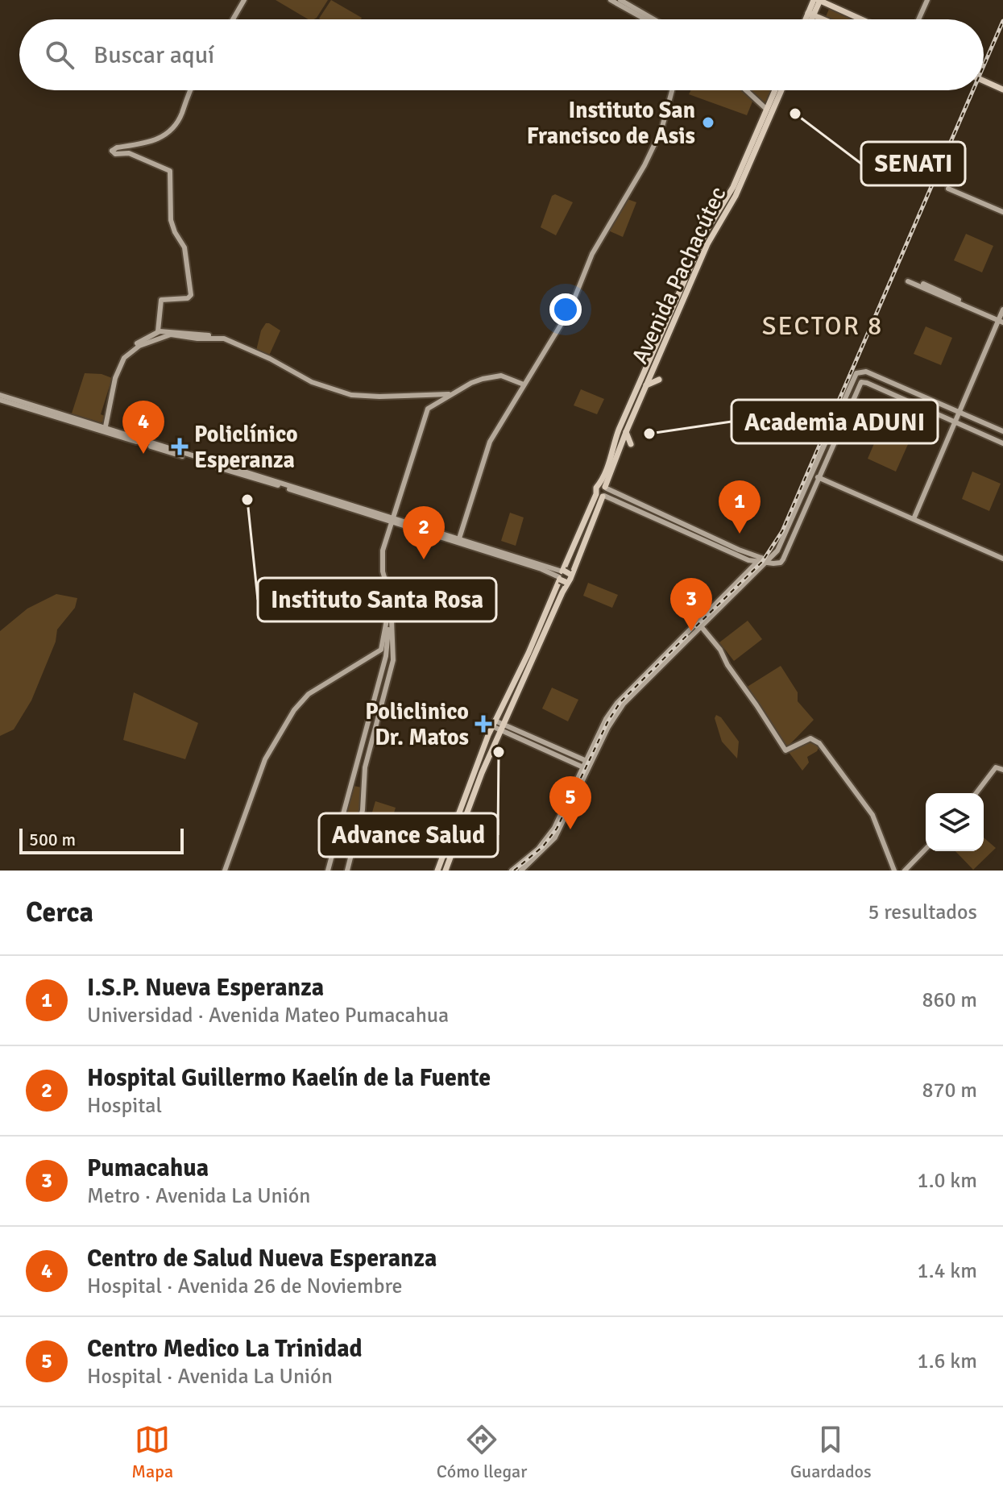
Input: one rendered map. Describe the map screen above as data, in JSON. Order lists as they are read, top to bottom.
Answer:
{
  "streets": {
    "main road": ["Avenida Pachacútec"]
  },
  "districts": ["SECTOR 8"],
  "places": {
    "other": [
      "SENATI",
      "Instituto San Francisco de Asis",
      "Academia ADUNI",
      "Instituto Santa Rosa",
      "Advance Salud"
    ],
    "health": ["Policlínico Esperanza", "Policlinico Dr. Matos"]
  },
  "scale_bar": "500 m",
  "page": {
    "search": "Buscar aquí",
    "pins": [
      "4",
      "1",
      "2",
      "3",
      "5"
    ],
    "scale": "500 m",
    "heading": ["Cerca", "5 resultados"],
    "list": [
      {
        "mark": "1",
        "name": "I.S.P. Nueva Esperanza",
        "note": "Universidad · Avenida Mateo Pumacahua",
        "value": "860 m"
      },
      {
        "mark": "2",
        "name": "Hospital Guillermo Kaelín de la Fuente",
        "note": "Hospital",
        "value": "870 m"
      },
      {
        "mark": "3",
        "name": "Pumacahua",
        "note": "Metro · Avenida La Unión",
        "value": "1.0 km"
      },
      {
        "mark": "4",
        "name": "Centro de Salud Nueva Esperanza",
        "note": "Hospital · Avenida 26 de Noviembre",
        "value": "1.4 km"
      },
      {
        "mark": "5",
        "name": "Centro Medico La Trinidad",
        "note": "Hospital · Avenida La Unión",
        "value": "1.6 km"
      }
    ],
    "nav": ["Mapa", "Cómo llegar", "Guardados"]
  }
}
